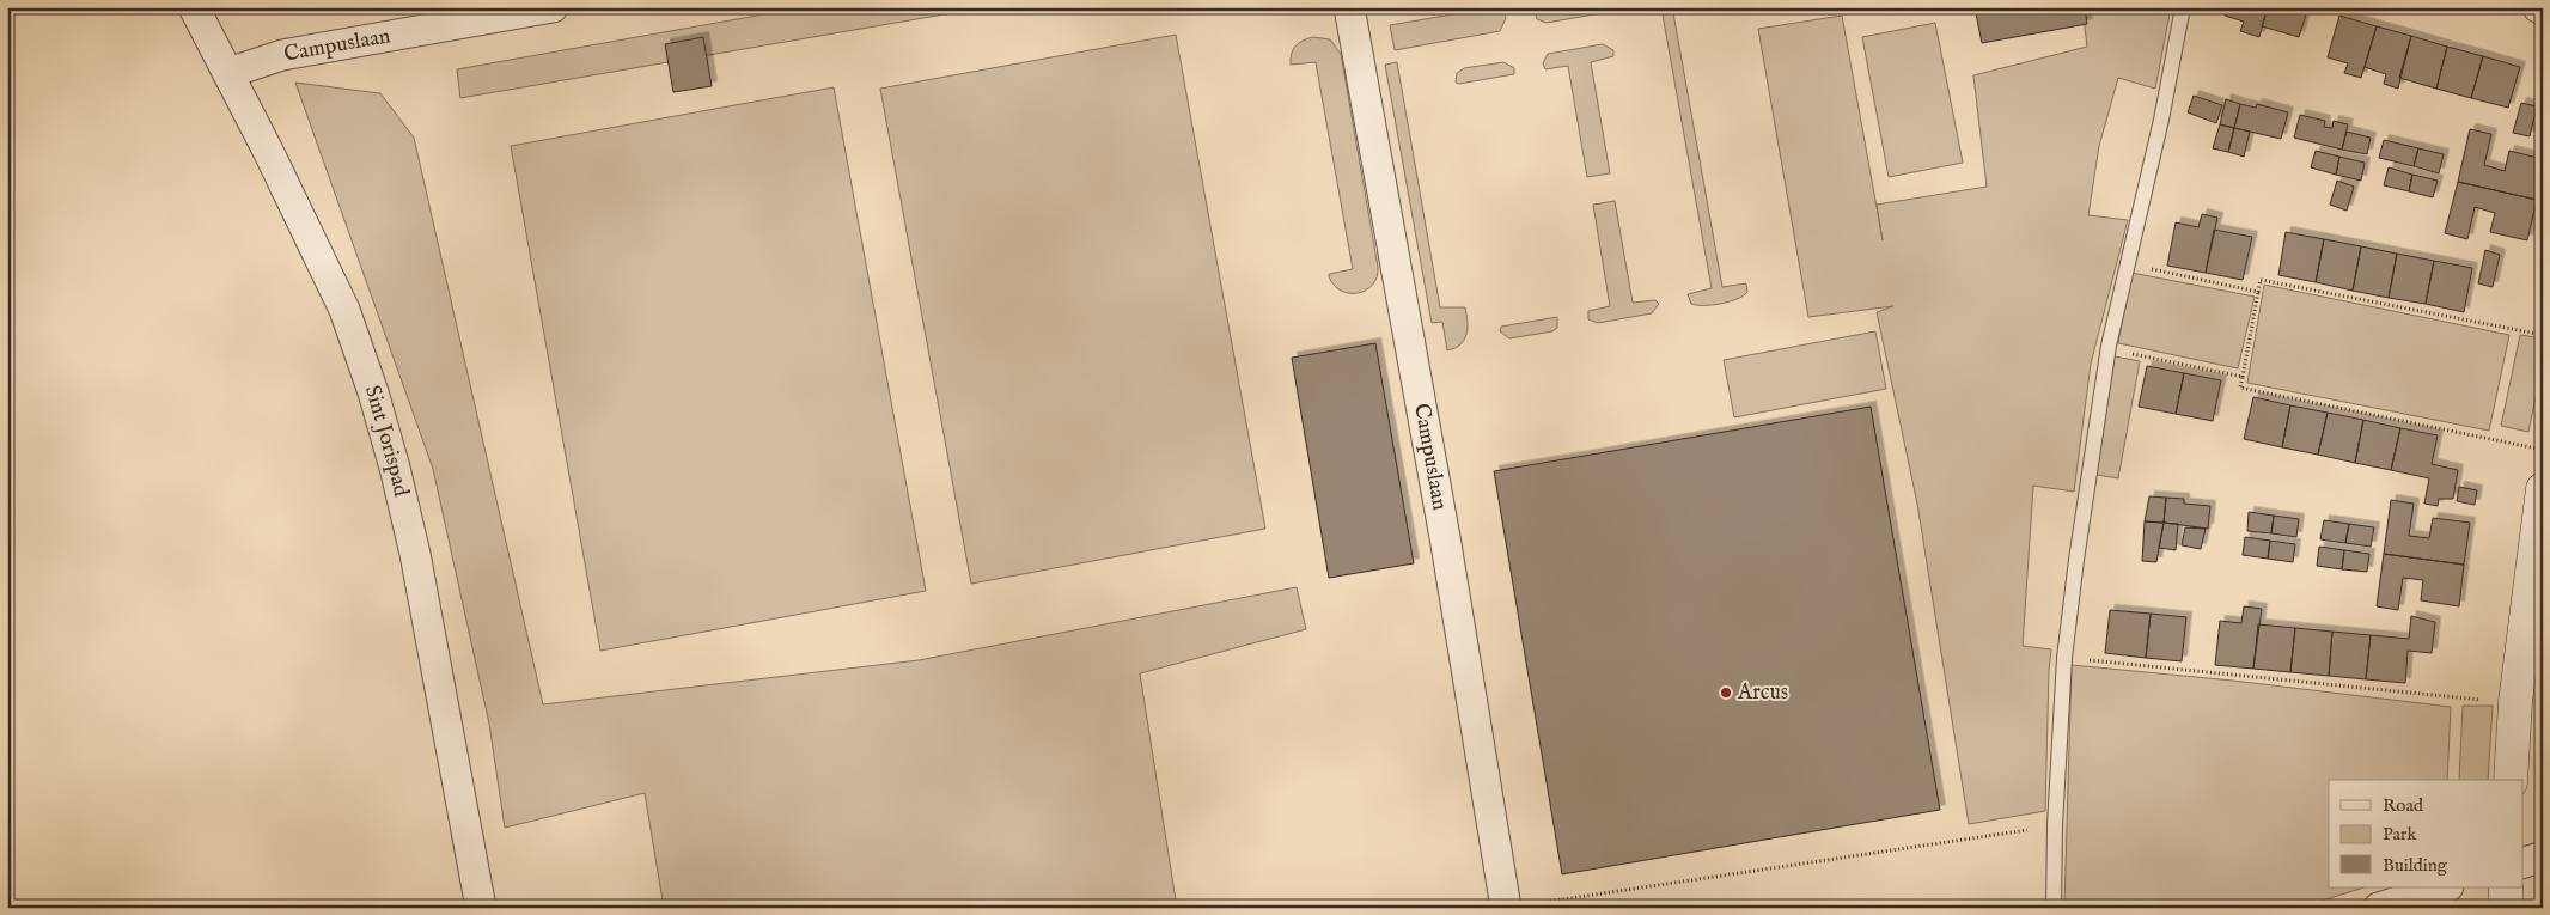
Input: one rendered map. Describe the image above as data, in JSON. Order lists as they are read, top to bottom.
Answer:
{
  "streets": {
    "street": ["Campuslaan", "Sint Jorispad"]
  },
  "crossings": [
    ["Campuslaan", "Sint Jorispad"]
  ],
  "places": ["Arcus"],
  "legend": ["Road", "Park", "Building"]
}
